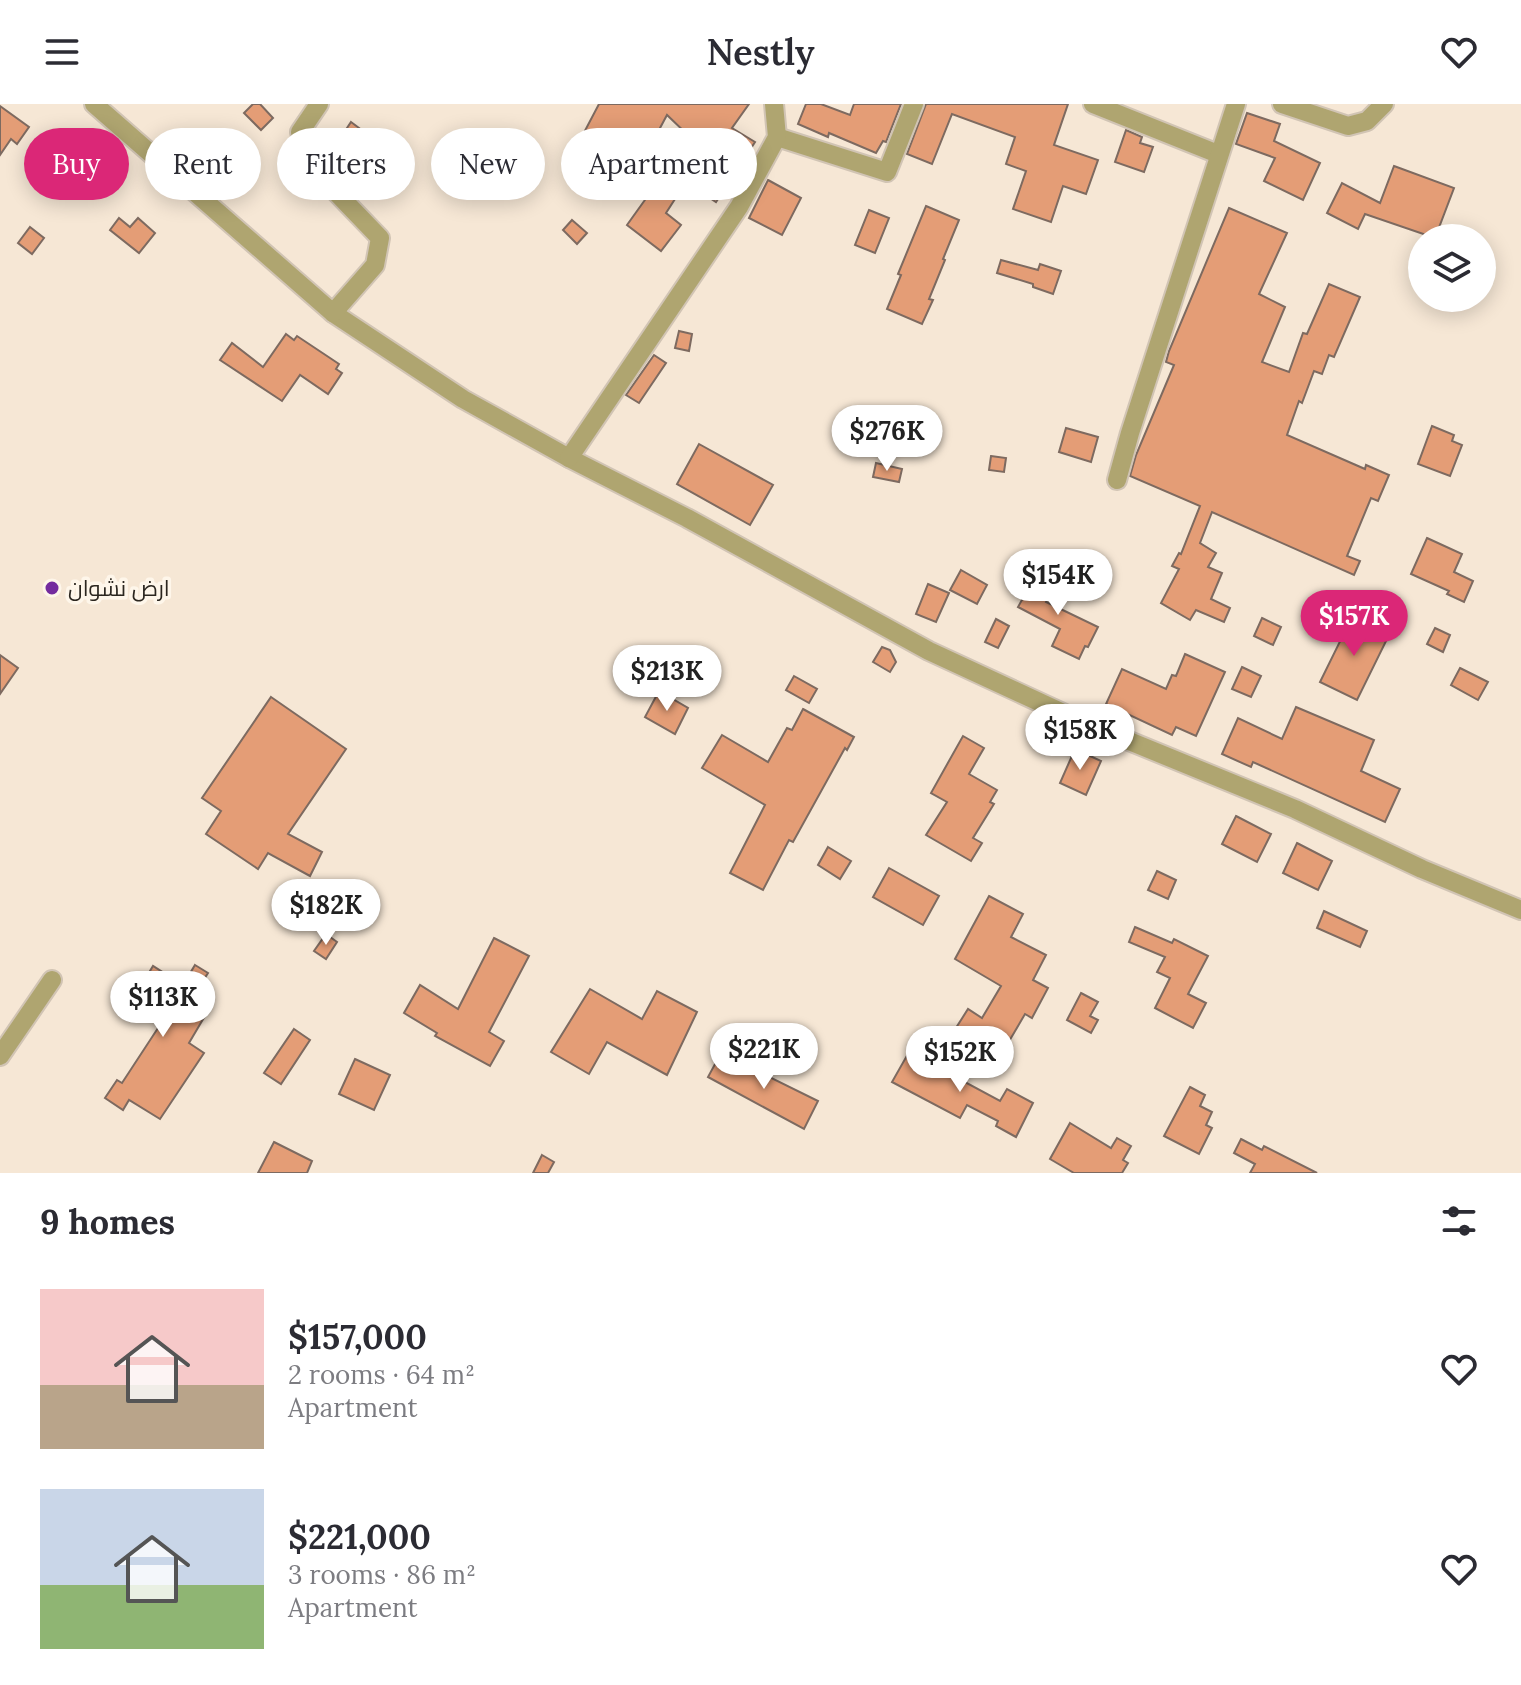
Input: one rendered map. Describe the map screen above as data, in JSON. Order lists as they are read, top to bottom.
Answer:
{
  "places": ["ارض نشوان"],
  "page": {
    "header": "Nestly",
    "chip": [
      "Buy",
      "Rent",
      "Filters",
      "New",
      "Apartment"
    ],
    "price": [
      "$276K",
      "$154K",
      "$157K",
      "$213K",
      "$158K",
      "$182K",
      "$113K",
      "$221K",
      "$152K"
    ],
    "heading": "9 homes",
    "list": [
      {
        "name": "$157,000",
        "note": "2 rooms · 64 m² · Apartment"
      },
      {
        "name": "$221,000",
        "note": "3 rooms · 86 m² · Apartment"
      }
    ]
  }
}
